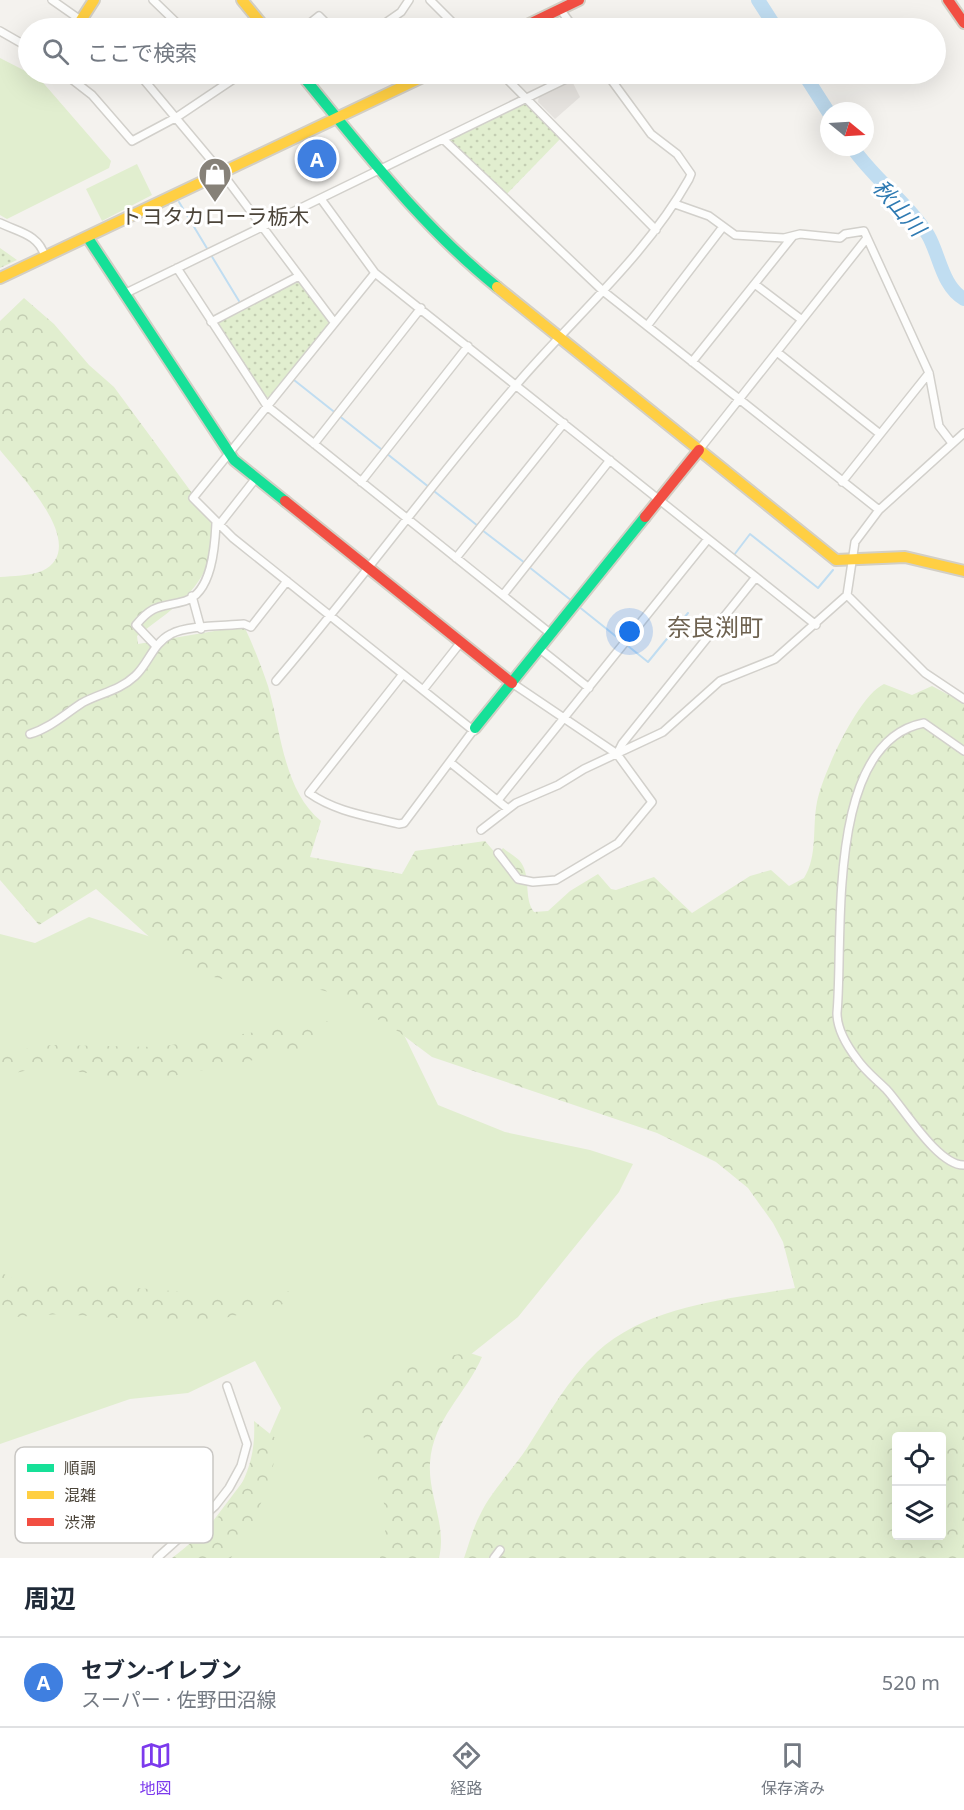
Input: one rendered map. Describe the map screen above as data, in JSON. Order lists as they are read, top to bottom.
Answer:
{
  "districts": ["奈良渕町"],
  "water": ["秋山川"],
  "places": {
    "shop": ["トヨタカローラ栃木"]
  },
  "legend": ["順調", "混雑", "渋滞"],
  "north": "right",
  "page": {
    "search": "ここで検索",
    "pins": "A",
    "heading": "周辺",
    "list": [
      {
        "mark": "A",
        "name": "セブン-イレブン",
        "note": "スーパー · 佐野田沼線",
        "value": "520 m"
      }
    ],
    "nav": ["地図", "経路", "保存済み"]
  }
}
